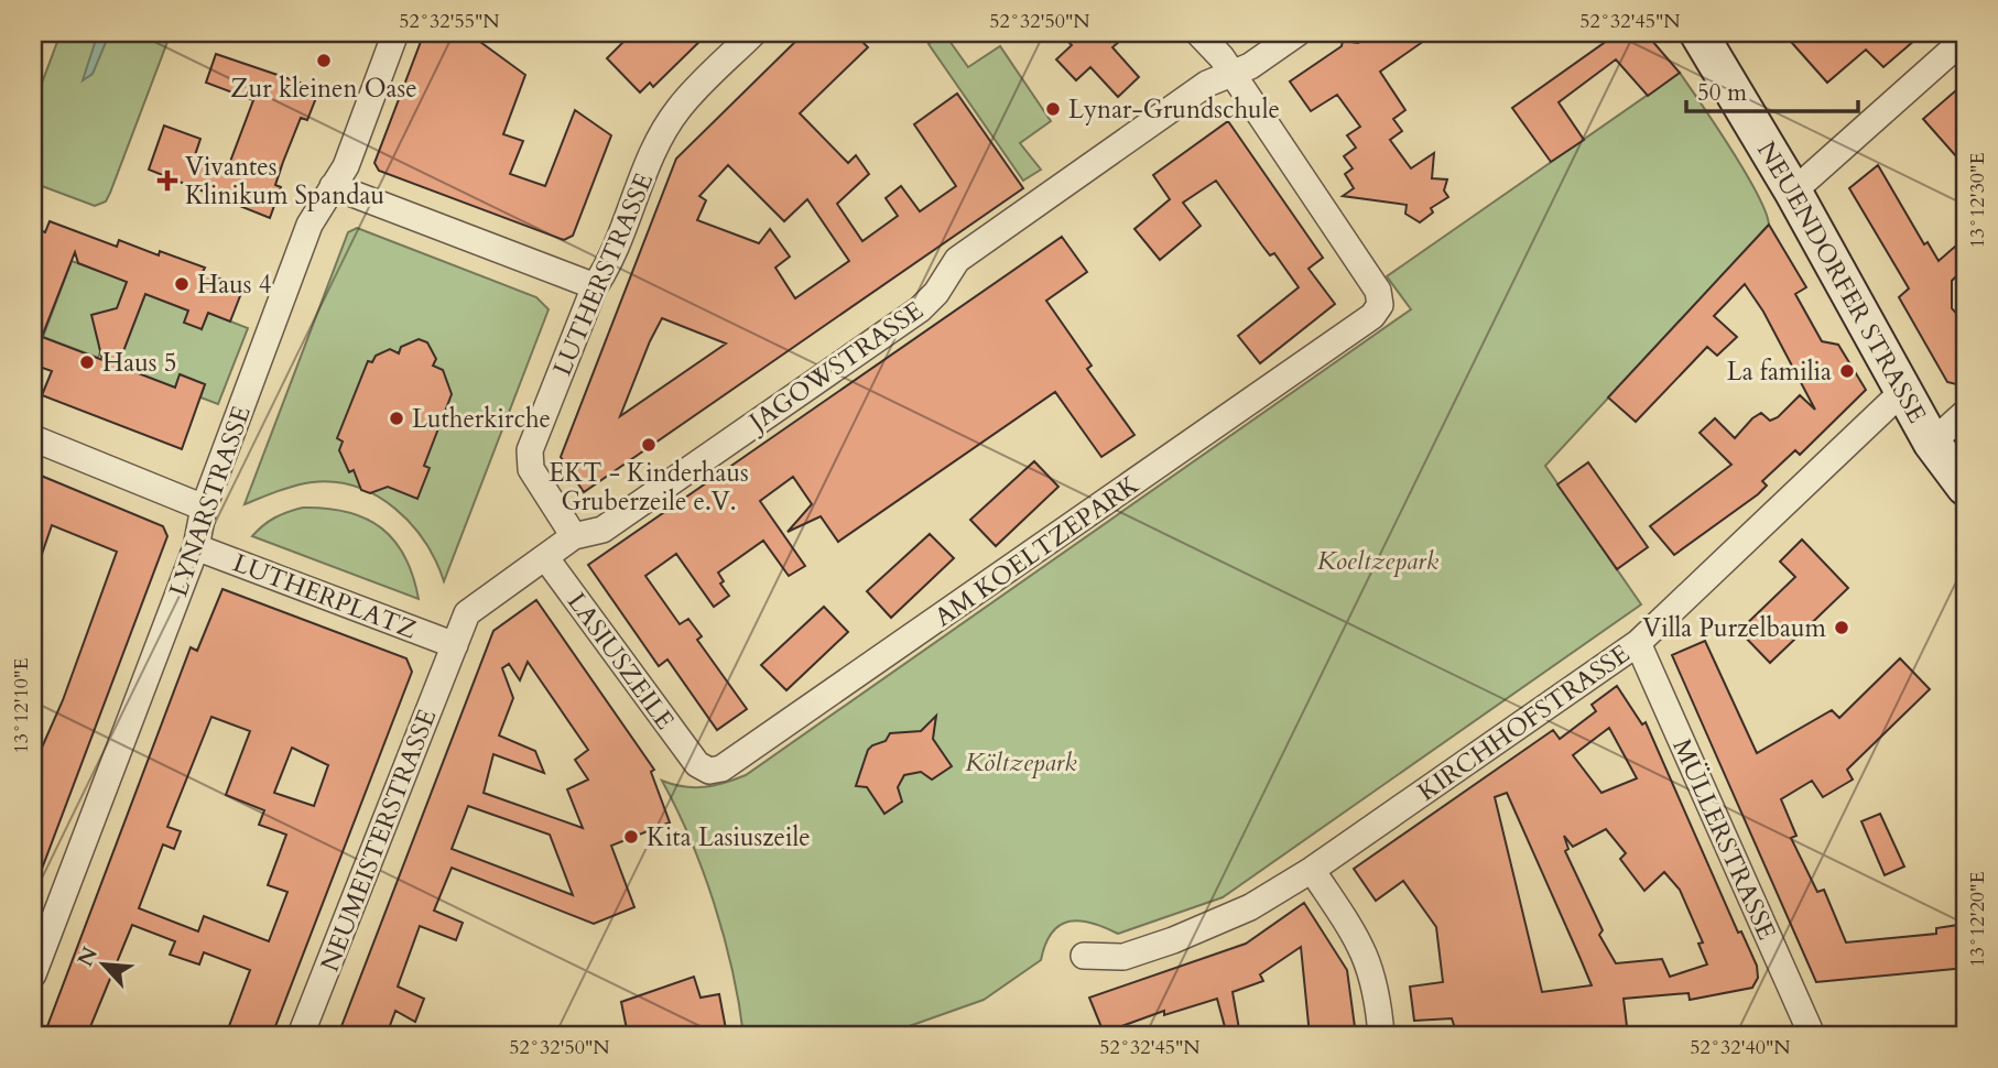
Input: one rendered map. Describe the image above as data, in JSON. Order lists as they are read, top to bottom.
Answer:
{
  "streets": {
    "main road": ["NEUENDORFER STRASSE"],
    "street": [
      "LUTHERSTRASSE",
      "JAGOWSTRASSE",
      "LYNARSTRASSE",
      "AM KOELTZEPARK",
      "LUTHERPLATZ",
      "LASIUSZEILE",
      "KIRCHHOFSTRASSE",
      "MÜLLERSTRASSE",
      "NEUMEISTERSTRASSE"
    ]
  },
  "crossings": [
    ["LUTHERSTRASSE", "JAGOWSTRASSE"],
    ["NEUENDORFER STRASSE", "KIRCHHOFSTRASSE"],
    ["JAGOWSTRASSE", "AM KOELTZEPARK"],
    ["JAGOWSTRASSE", "LUTHERPLATZ"],
    ["JAGOWSTRASSE", "LASIUSZEILE"],
    ["JAGOWSTRASSE", "NEUMEISTERSTRASSE"],
    ["LYNARSTRASSE", "LUTHERPLATZ"],
    ["AM KOELTZEPARK", "LASIUSZEILE"],
    ["LUTHERPLATZ", "NEUMEISTERSTRASSE"],
    ["KIRCHHOFSTRASSE", "MÜLLERSTRASSE"]
  ],
  "parks": ["Koeltzepark", "Költzepark"],
  "places": {
    "other": [
      "Zur kleinen Oase",
      "Lynar-Grundschule",
      "Haus 4",
      "Haus 5",
      "La familia",
      "Lutherkirche",
      "EKT - Kinderhaus Gruberzeile e.V.",
      "Villa Purzelbaum",
      "Kita Lasiuszeile"
    ],
    "health": ["Vivantes Klinikum Spandau"]
  },
  "scale_bar": "50 m",
  "north": "top left",
  "coordinates": [
    "52°32'55\"N",
    "52°32'50\"N",
    "52°32'45\"N",
    "13°12'30\"E",
    "13°12'10\"E",
    "13°12'20\"E",
    "52°32'40\"N"
  ]
}
